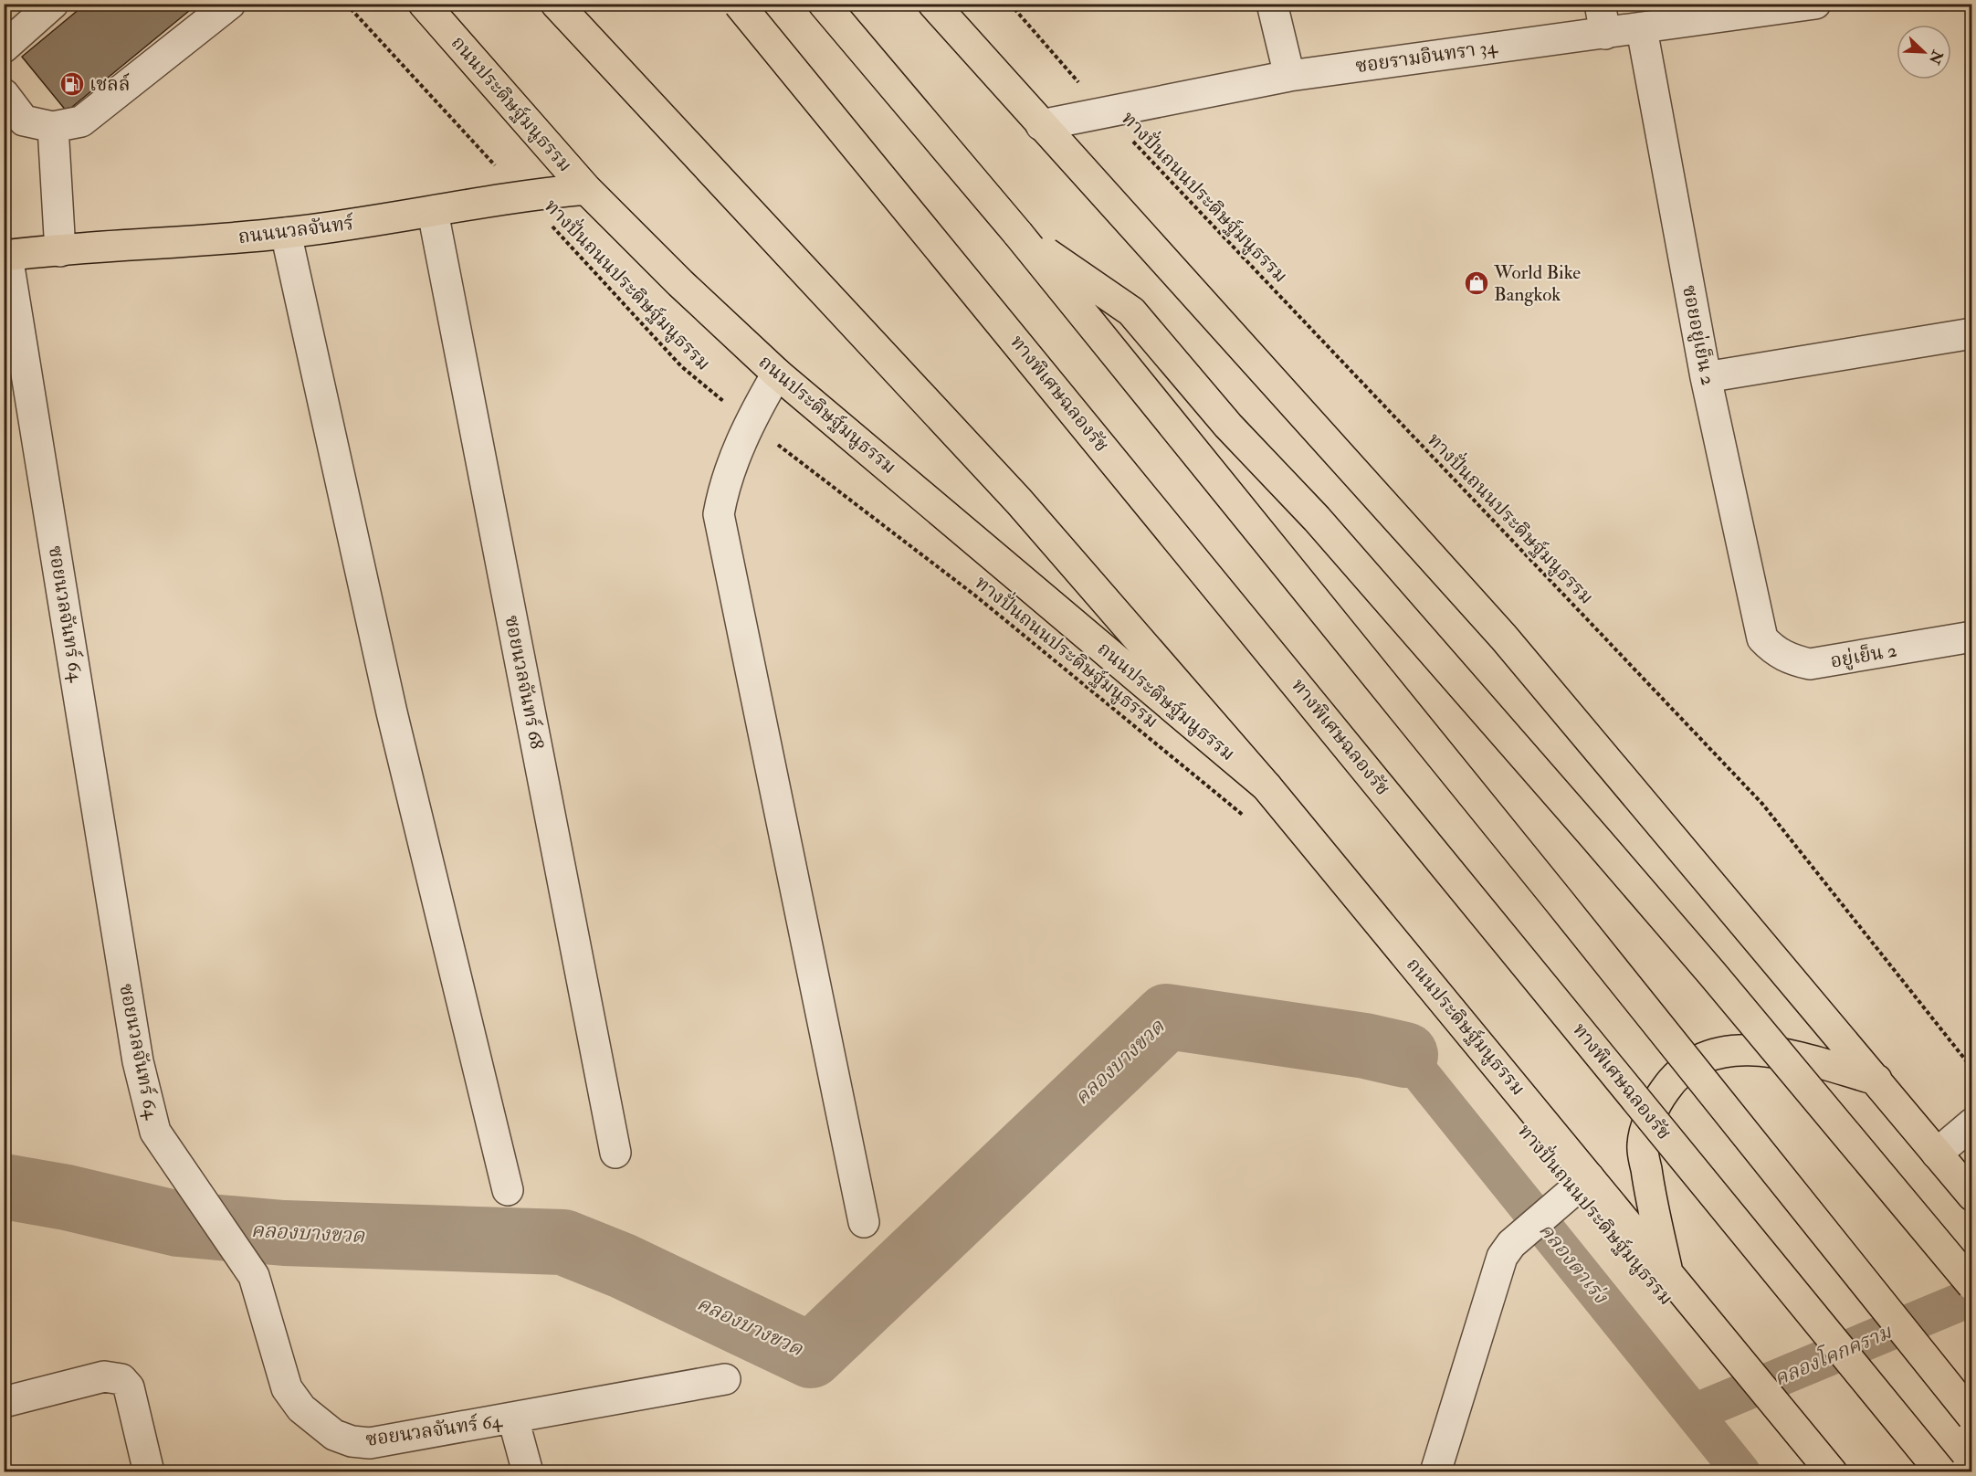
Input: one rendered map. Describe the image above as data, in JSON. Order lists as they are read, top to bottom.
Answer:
{
  "streets": {
    "main road": ["ถนนประดิษฐ์มนูธรรม", "ถนนนวลจันทร์", "ทางพิเศษฉลองรัช"],
    "street": [
      "ซอยรามอินทรา 34",
      "ซอยอยู่เย็น 2",
      "ซอยนวลจันทร์ 64",
      "อยู่เย็น 2",
      "ซอยนวลจันทร์ 68"
    ],
    "path": ["ทางปั่นถนนประดิษฐ์มนูธรรม"]
  },
  "crossings": [
    ["ซอยรามอินทรา 34", "ทางปั่นถนนประดิษฐ์มนูธรรม"],
    ["ซอยรามอินทรา 34", "ซอยอยู่เย็น 2"],
    ["ถนนประดิษฐ์มนูธรรม", "ถนนนวลจันทร์"],
    ["ทางปั่นถนนประดิษฐ์มนูธรรม", "ถนนนวลจันทร์"],
    ["ถนนนวลจันทร์", "ซอยนวลจันทร์ 64"],
    ["ถนนนวลจันทร์", "ซอยนวลจันทร์ 68"],
    ["ซอยอยู่เย็น 2", "อยู่เย็น 2"]
  ],
  "water": ["คลองบางขวด", "คลองตาเร่ง", "คลองโคกคราม"],
  "places": {
    "fuel station": ["เชลล์"],
    "shop": ["World Bike Bangkok"]
  },
  "north": "bottom right"
}
